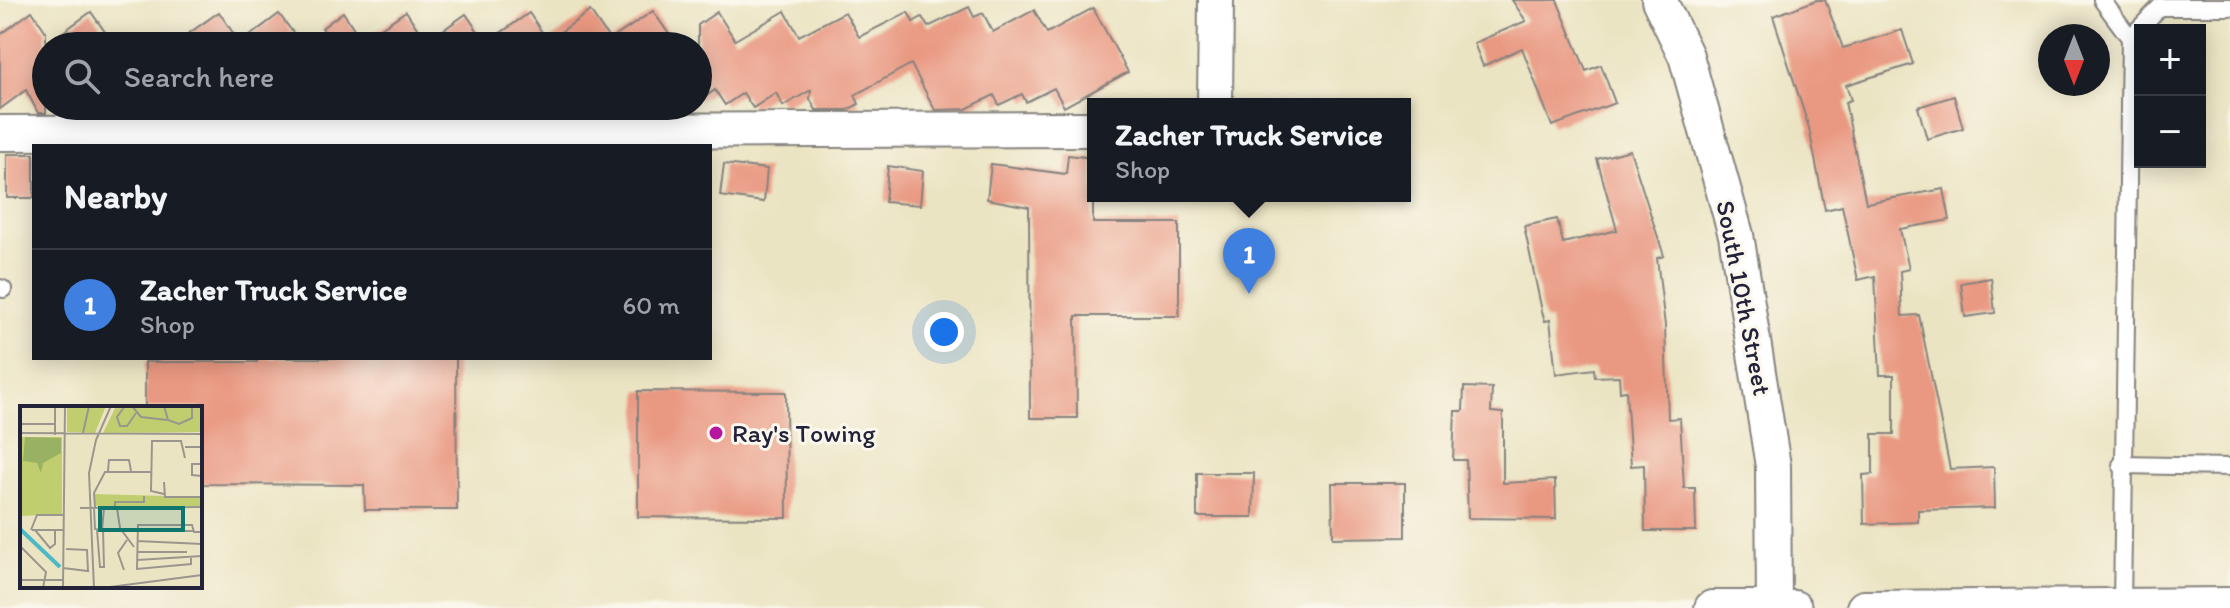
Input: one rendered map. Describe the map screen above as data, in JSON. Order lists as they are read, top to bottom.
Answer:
{
  "streets": {
    "street": ["South 10th Street"]
  },
  "places": ["Ray's Towing"],
  "north": "bottom",
  "page": {
    "map_buttons": ["+", "−"],
    "search": "Search here",
    "popup": ["Zacher Truck Service", "Shop"],
    "heading": "Nearby",
    "pins": "1",
    "list": [
      {
        "mark": "1",
        "name": "Zacher Truck Service",
        "note": "Shop",
        "value": "60 m"
      }
    ]
  }
}
